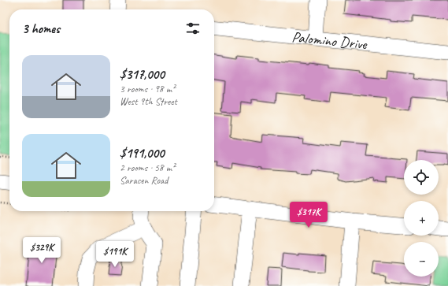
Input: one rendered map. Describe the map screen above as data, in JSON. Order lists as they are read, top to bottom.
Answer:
{
  "streets": {
    "street": ["Palomino Drive"]
  },
  "page": {
    "heading": "3 homes",
    "list": [
      {
        "name": "$317,000",
        "note": "3 rooms · 98 m² · West 9th Street"
      },
      {
        "name": "$191,000",
        "note": "2 rooms · 58 m² · Saracen Road"
      }
    ],
    "map_buttons": ["+", "−"],
    "price": ["$317K", "$329K", "$191K"]
  }
}
